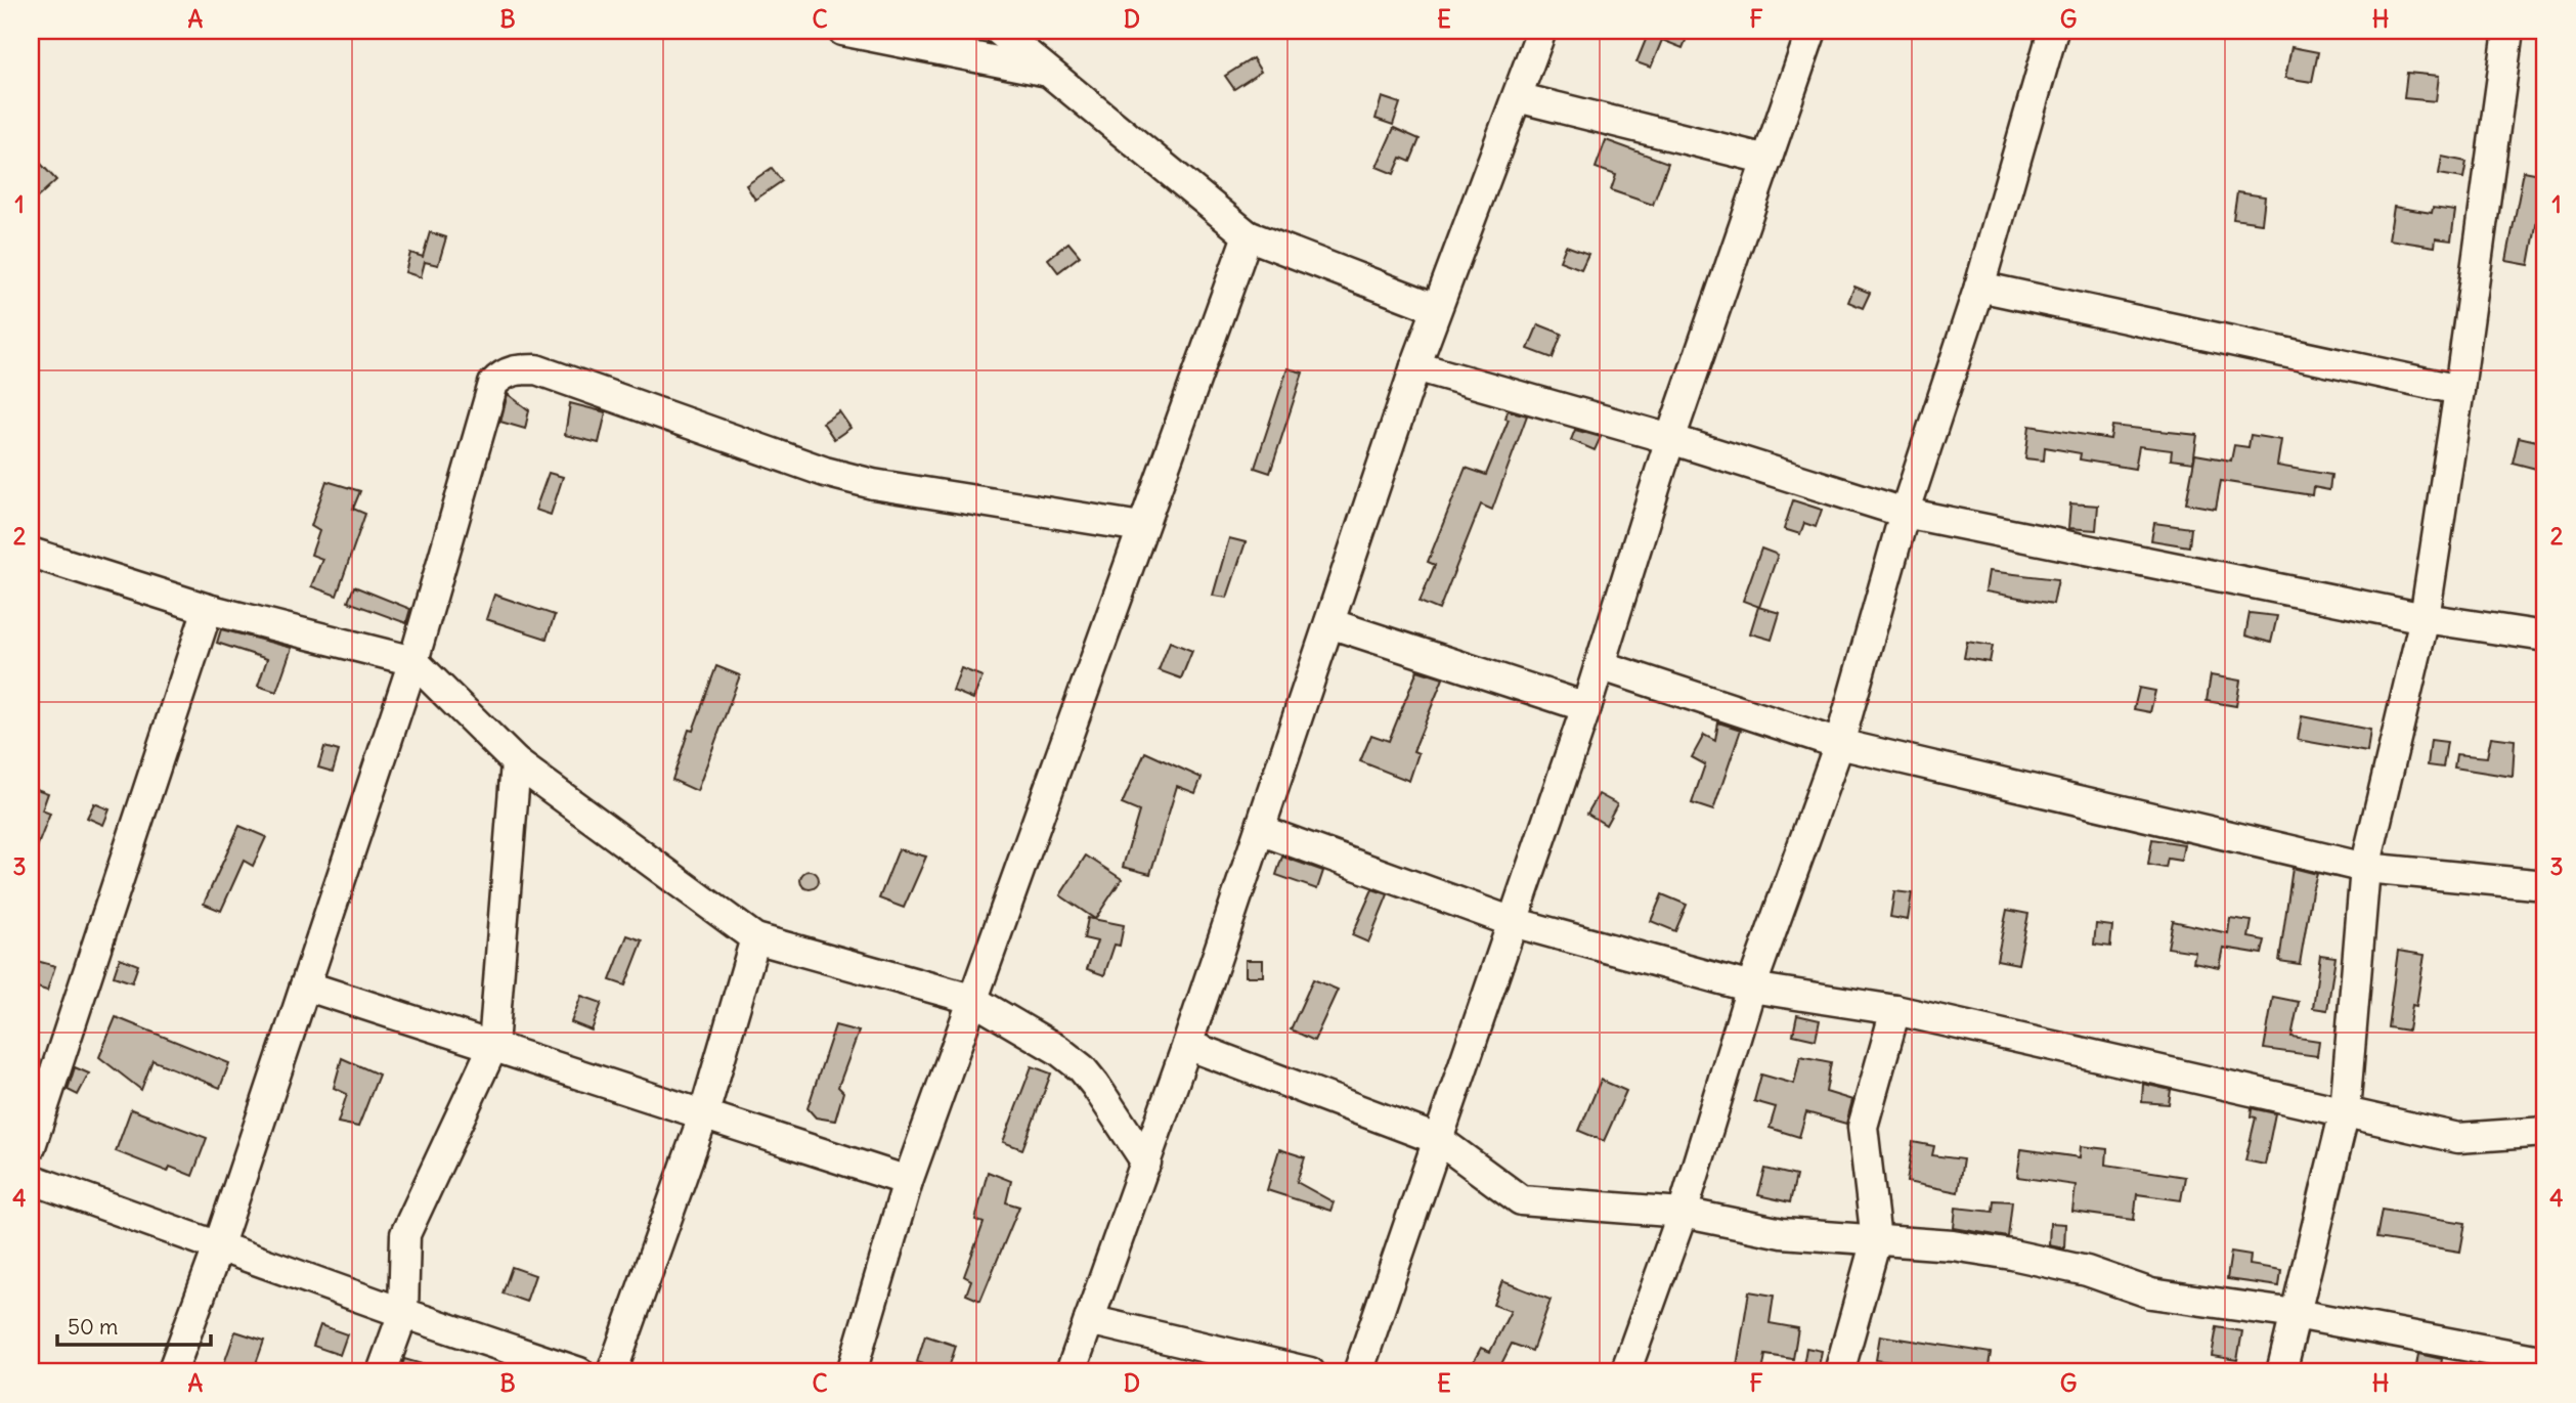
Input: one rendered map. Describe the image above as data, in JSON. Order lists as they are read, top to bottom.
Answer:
{
  "scale_bar": "50 m",
  "grid": {
    "columns": [
      "A",
      "B",
      "C",
      "D",
      "E",
      "F",
      "G",
      "H"
    ],
    "rows": [
      "1",
      "2",
      "3",
      "4"
    ]
  }
}
